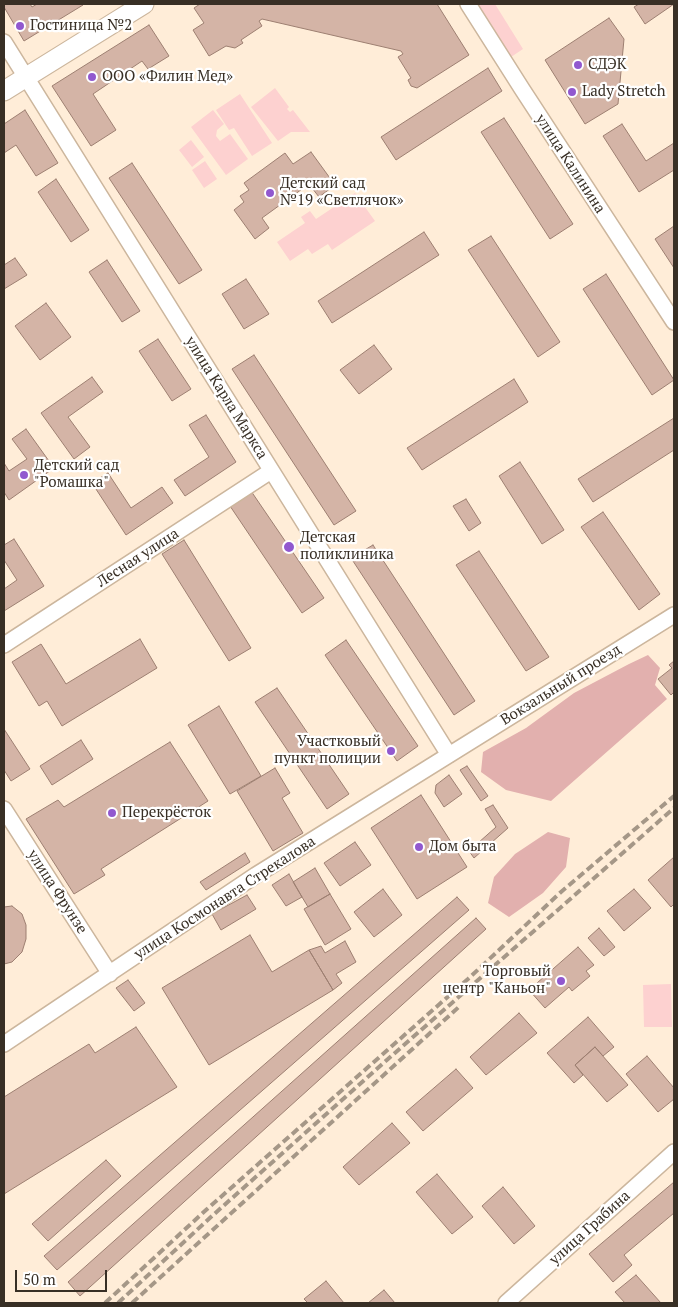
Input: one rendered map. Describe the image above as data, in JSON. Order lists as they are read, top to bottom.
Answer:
{
  "streets": {
    "street": [
      "улица Калинина",
      "улица Карла Маркса",
      "Лесная улица",
      "Вокзальный проезд",
      "улица Фрунзе",
      "улица Космонавта Стрекалова",
      "улица Грабина"
    ]
  },
  "crossings": [
    ["улица Карла Маркса", "Лесная улица"],
    ["улица Карла Маркса", "Вокзальный проезд"],
    ["улица Карла Маркса", "улица Космонавта Стрекалова"],
    ["Вокзальный проезд", "улица Космонавта Стрекалова"],
    ["улица Фрунзе", "улица Космонавта Стрекалова"]
  ],
  "places": [
    "Гостиница №2",
    "СДЭК",
    "ООО «Филин Мед»",
    "Lady Stretch",
    "Детский сад №19 «Светлячок»",
    "Детский сад \"Ромашка\"",
    "Детская поликлиника",
    "Участковый пункт полиции",
    "Перекрёсток",
    "Дом быта",
    "Торговый центр \"Каньон\""
  ],
  "scale_bar": "50 m"
}
